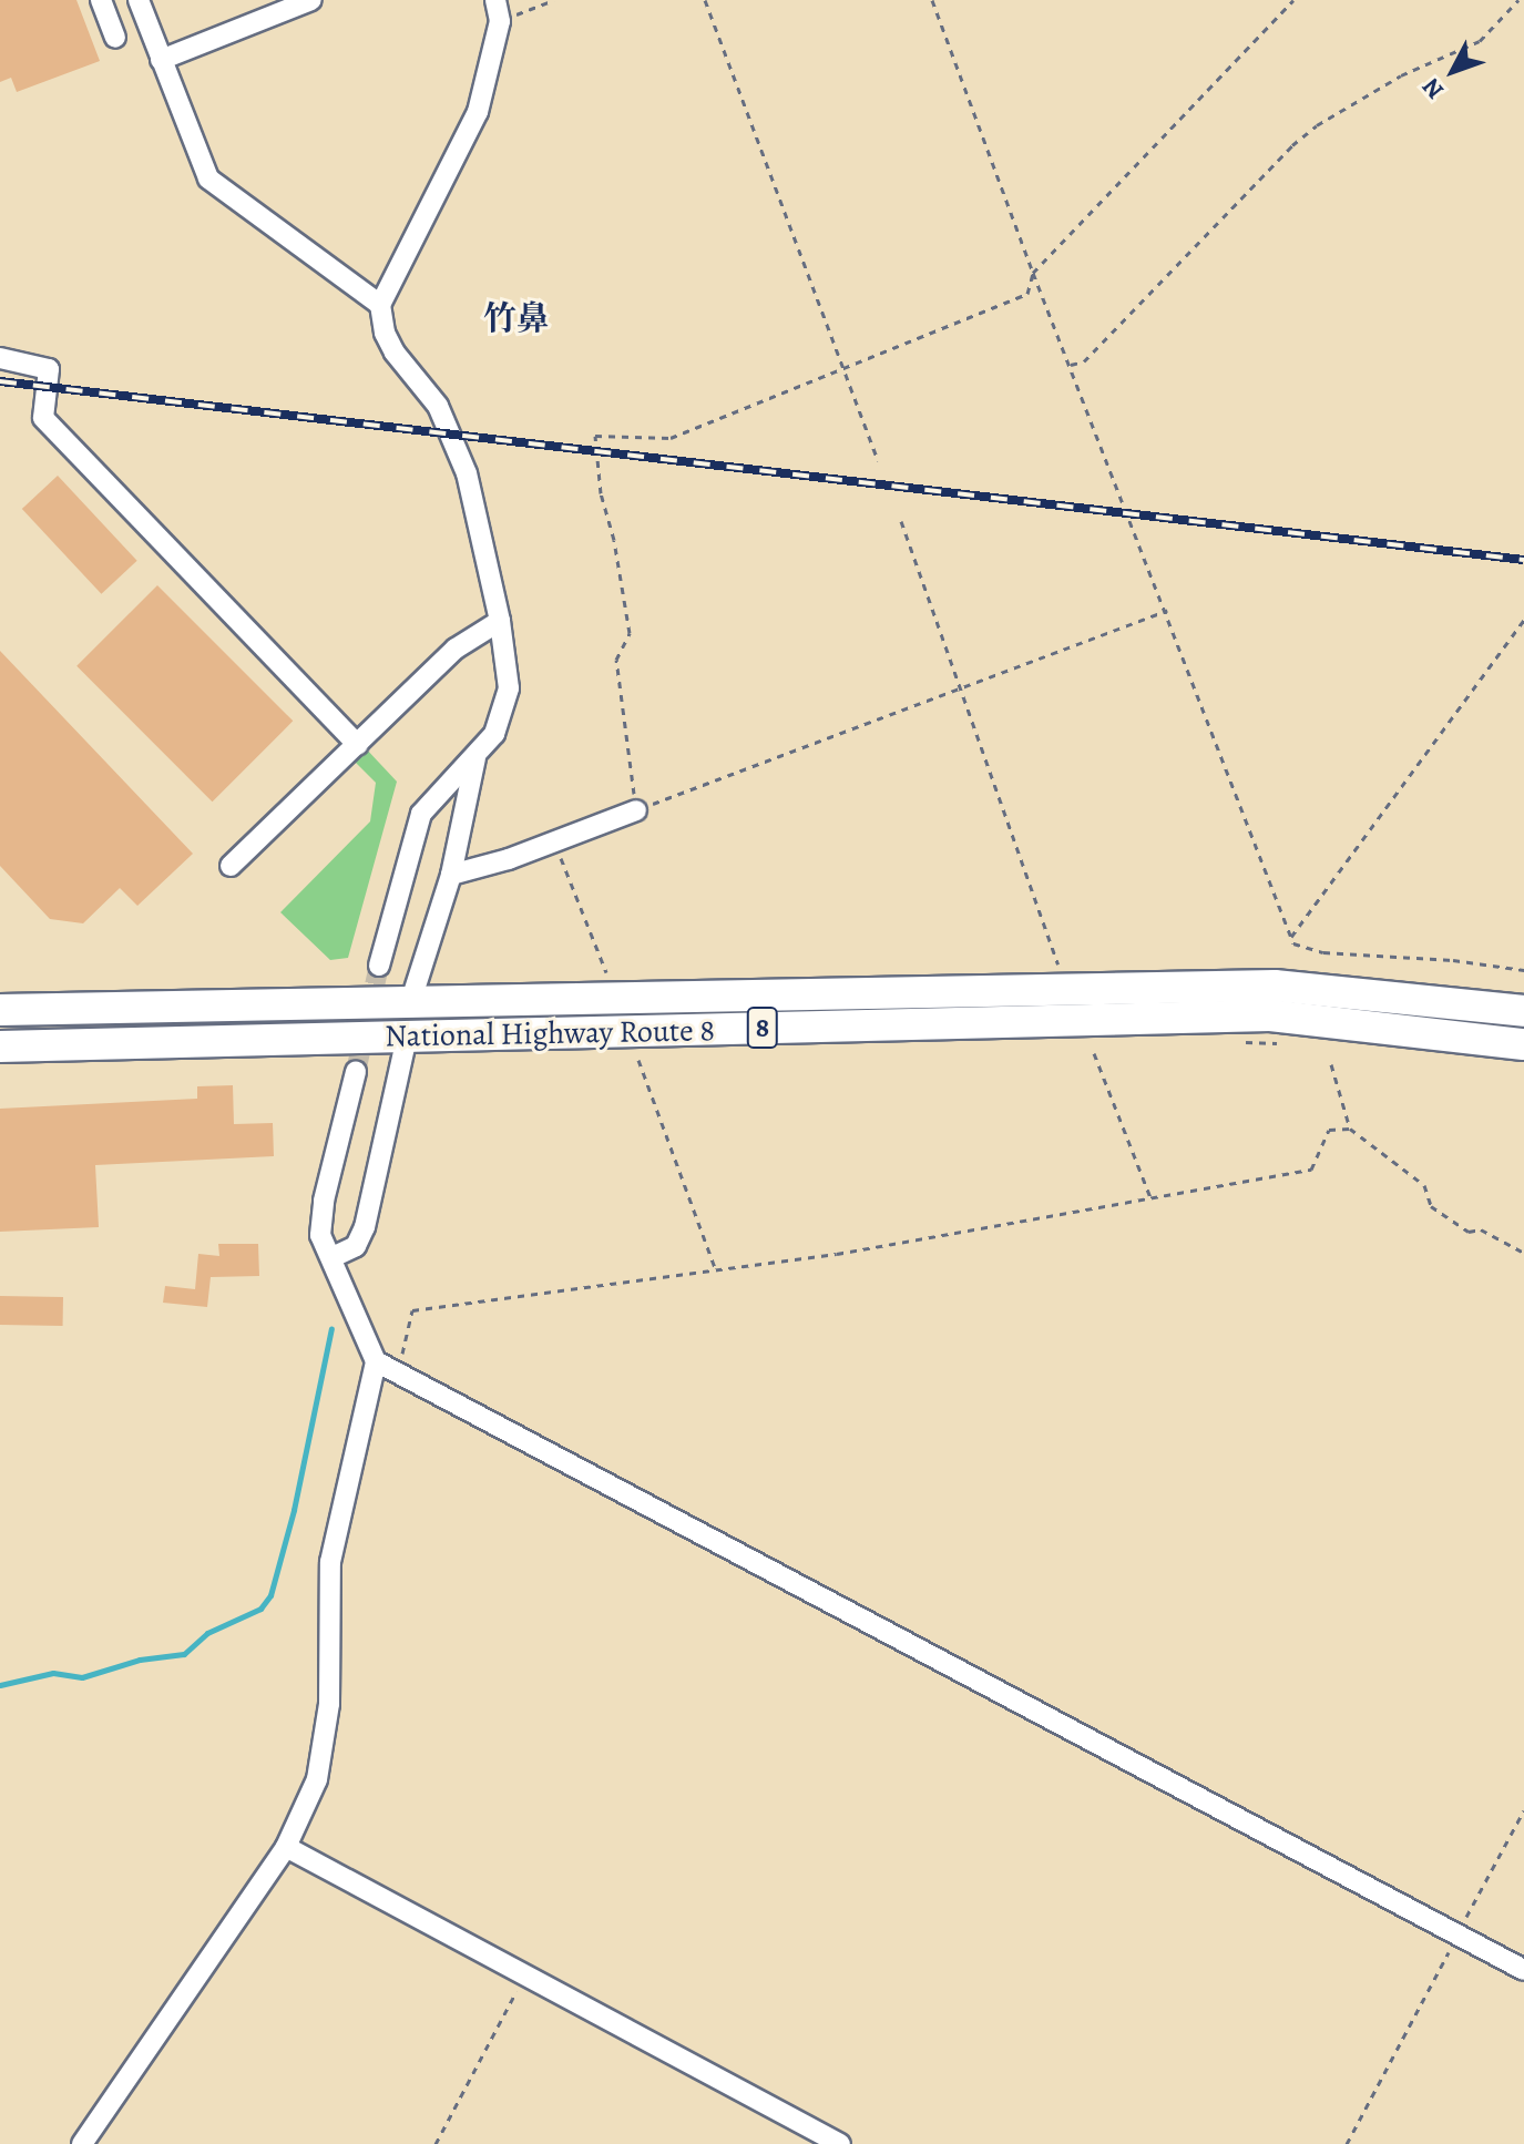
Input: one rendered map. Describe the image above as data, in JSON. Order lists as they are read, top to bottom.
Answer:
{
  "streets": {
    "highway": ["8", "National Highway Route 8"]
  },
  "districts": ["竹鼻"],
  "north": "bottom left"
}
